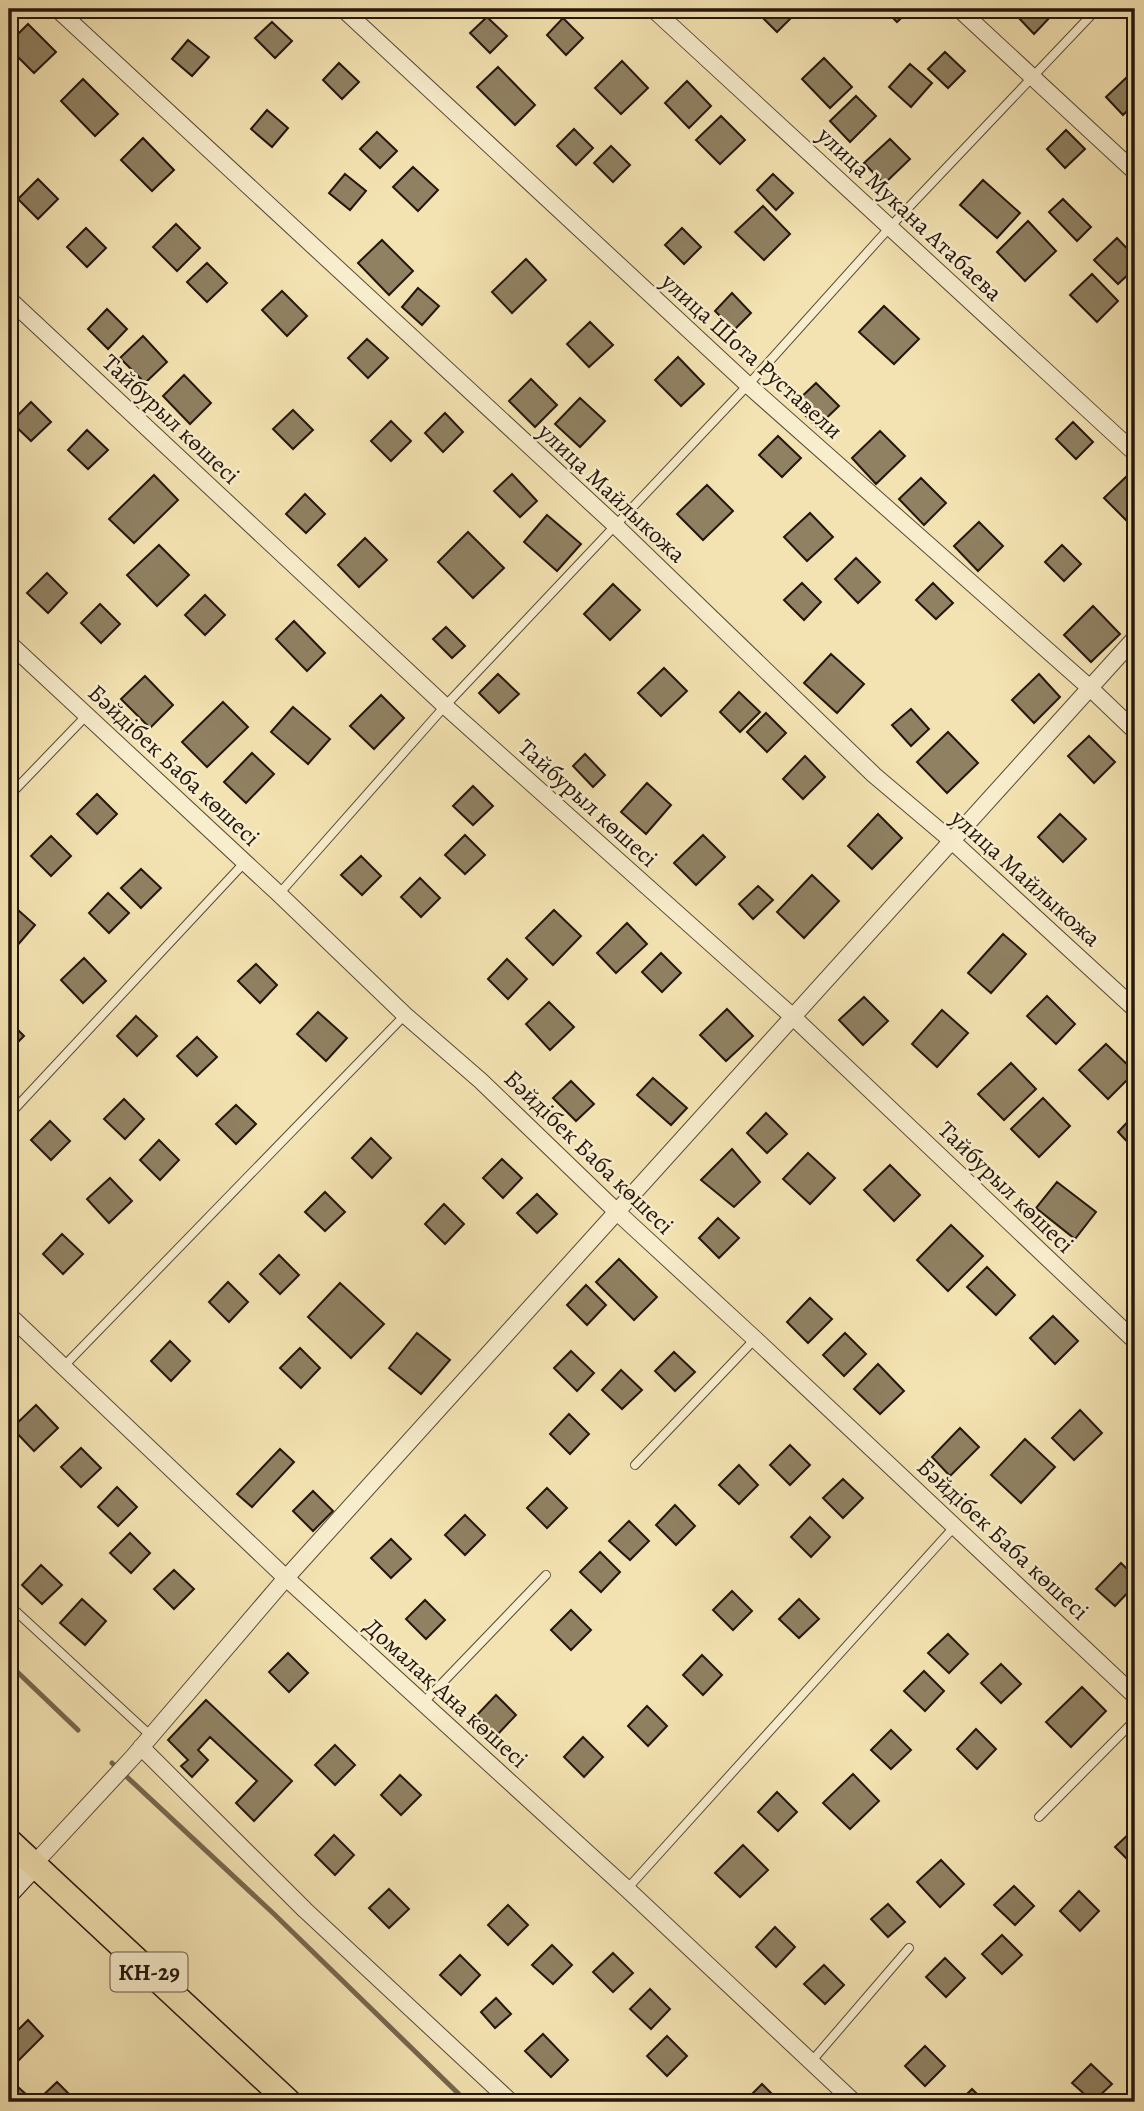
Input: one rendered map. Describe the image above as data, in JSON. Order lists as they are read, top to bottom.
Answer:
{
  "streets": {
    "main road": ["КН-29"],
    "street": [
      "улица Мукана Атабаева",
      "улица Шота Руставели",
      "Тайбурыл көшесі",
      "улица Майлыкожа",
      "Бәйдібек Баба көшесі",
      "Домалақ Ана көшесі"
    ]
  }
}
